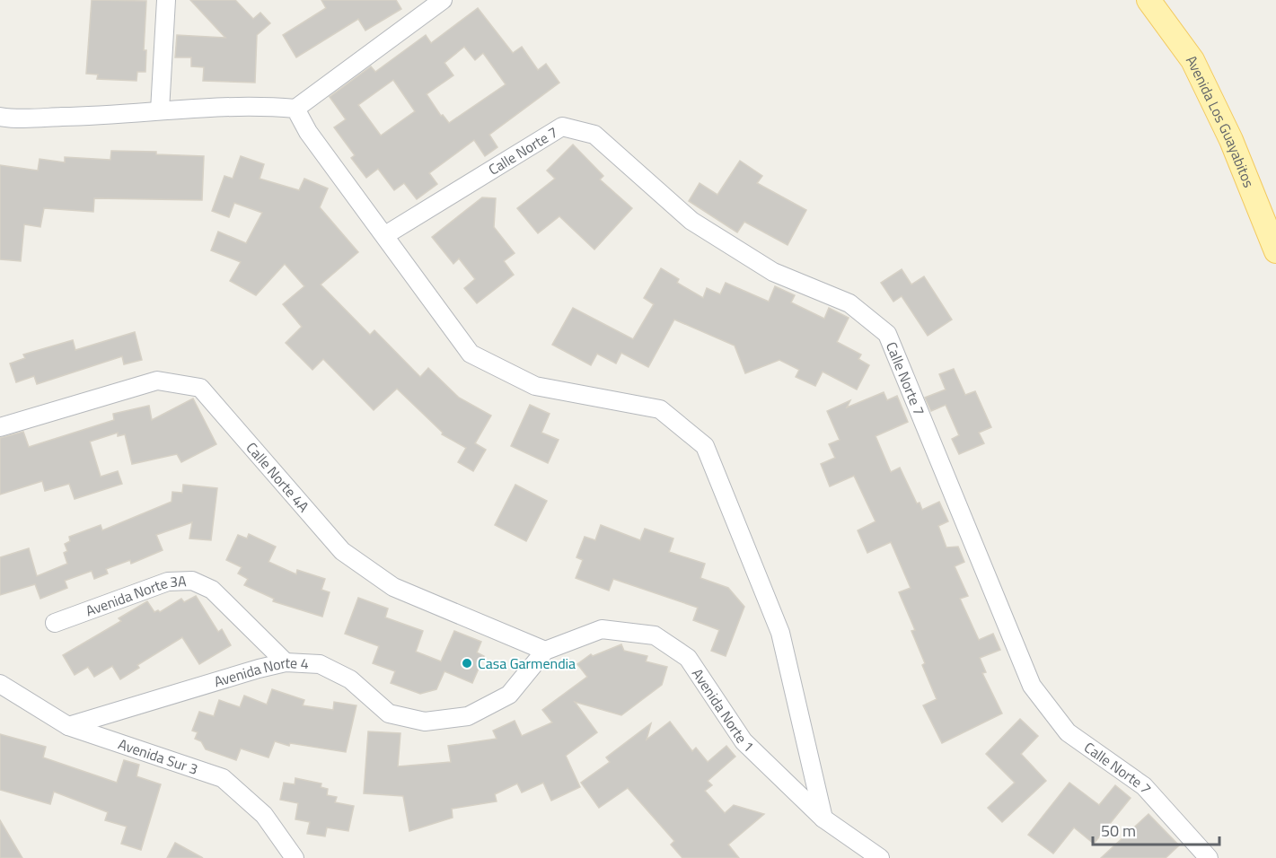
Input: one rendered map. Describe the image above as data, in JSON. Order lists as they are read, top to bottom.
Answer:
{
  "streets": {
    "main road": ["Avenida Los Guayabitos"],
    "street": [
      "Calle Norte 7",
      "Calle Norte 4A",
      "Avenida Norte 3A",
      "Avenida Norte 4",
      "Avenida Norte 1",
      "Avenida Sur 3"
    ]
  },
  "crossings": [
    ["Calle Norte 4A", "Avenida Norte 4"],
    ["Calle Norte 4A", "Avenida Norte 1"],
    ["Avenida Norte 3A", "Avenida Norte 4"],
    ["Avenida Norte 4", "Avenida Norte 1"],
    ["Avenida Norte 4", "Avenida Sur 3"]
  ],
  "places": ["Casa Garmendia"],
  "scale_bar": "50 m"
}
